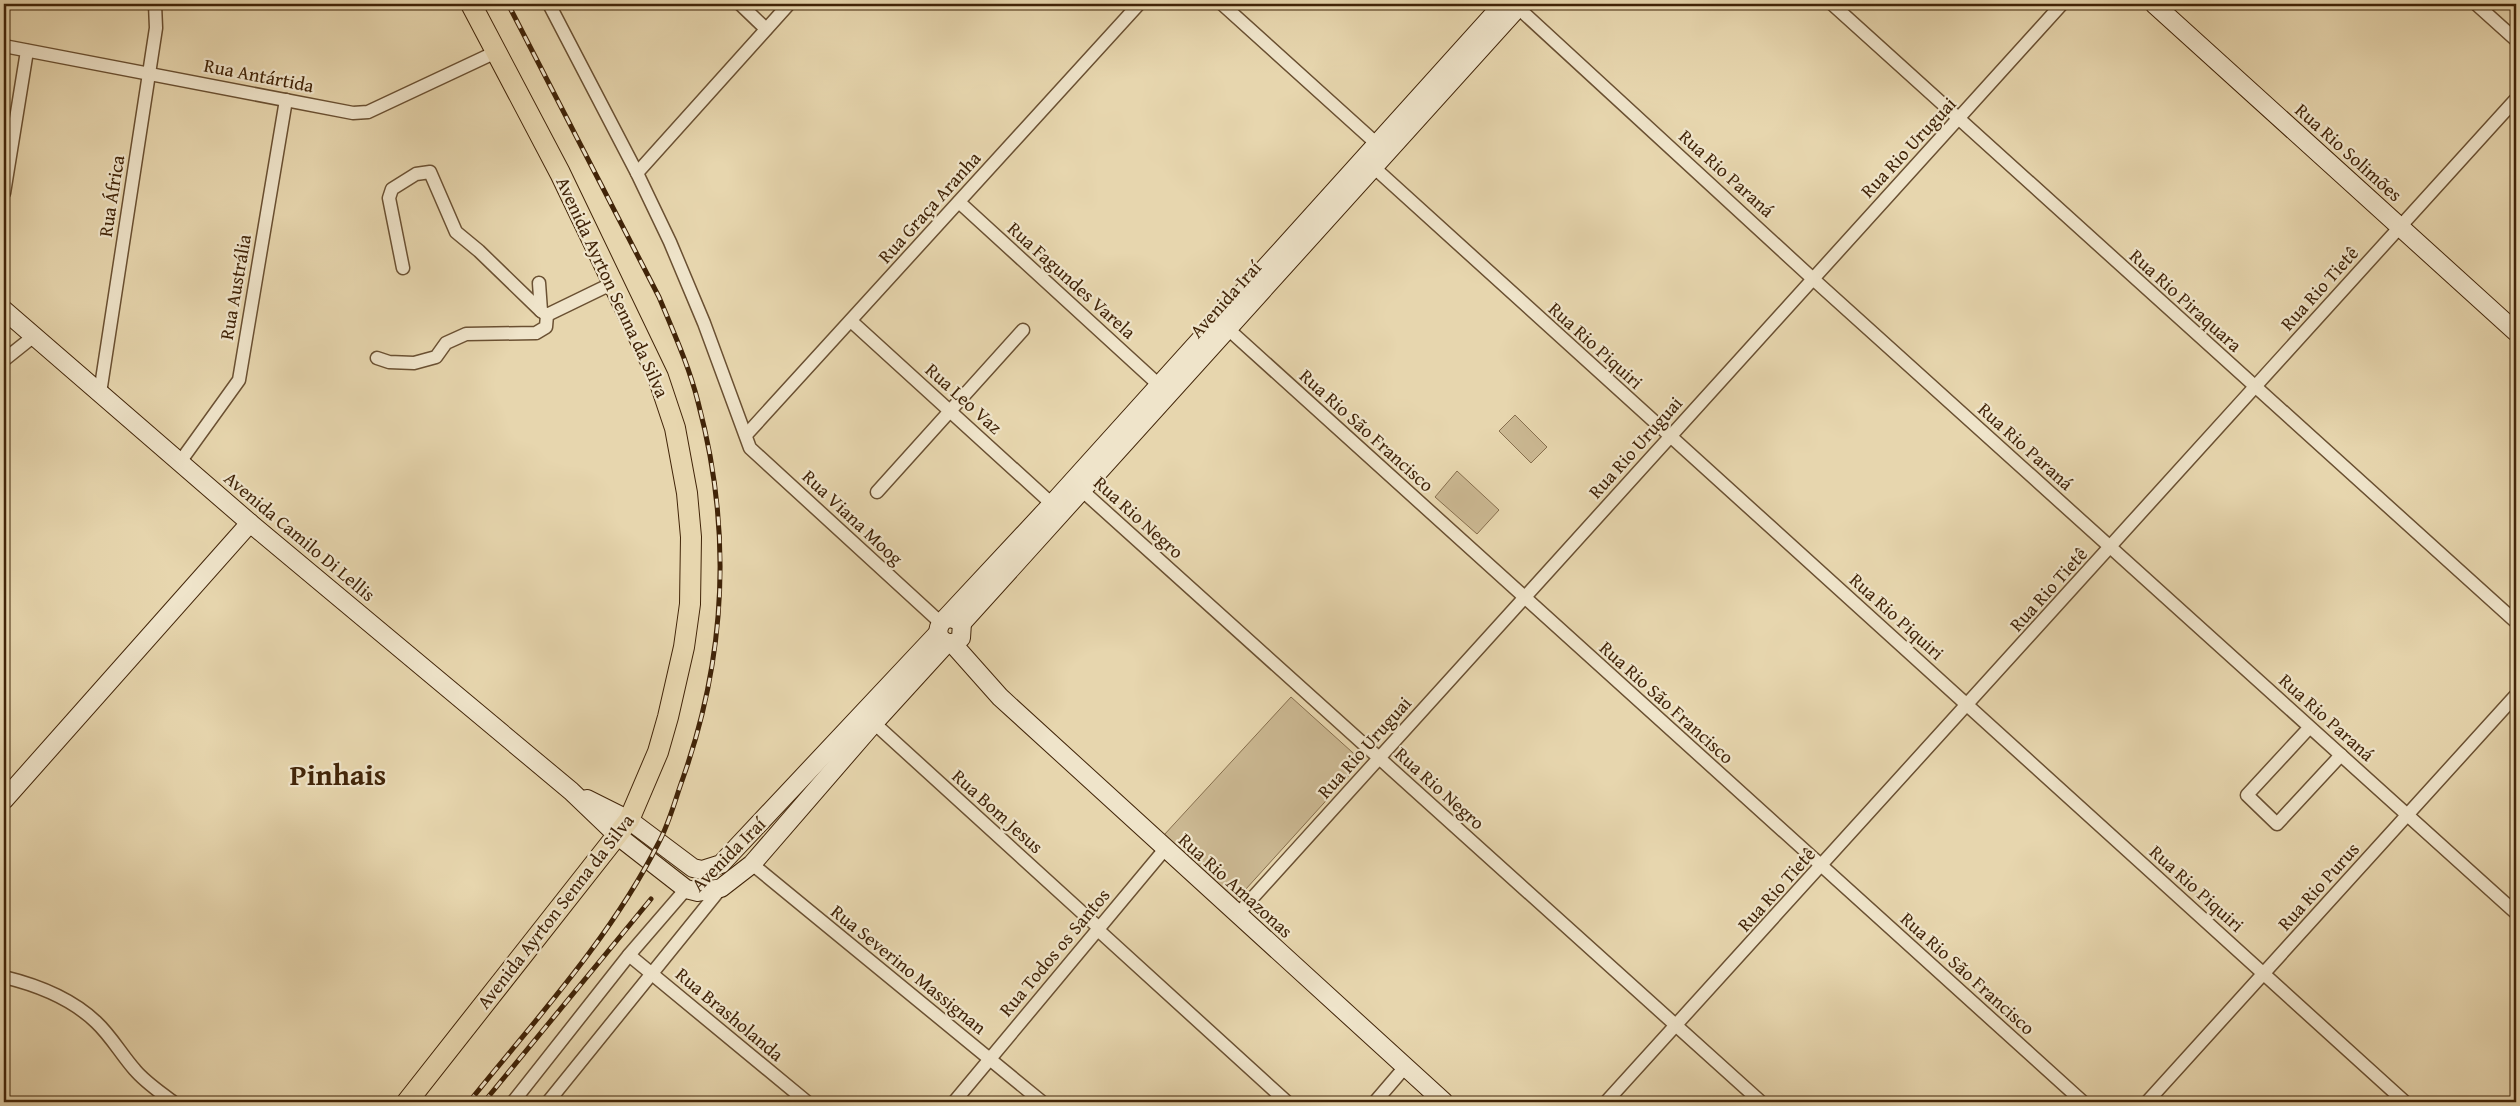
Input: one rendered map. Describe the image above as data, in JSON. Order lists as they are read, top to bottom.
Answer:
{
  "streets": {
    "main road": [
      "Rua Rio Solimões",
      "Avenida Ayrton Senna da Silva",
      "Avenida Iraí",
      "Avenida Camilo Di Lellis",
      "Rua Rio Amazonas"
    ],
    "street": [
      "Rua Antártida",
      "Rua Rio Uruguai",
      "Rua Rio Paraná",
      "Rua África",
      "Rua Graça Aranha",
      "Rua Fagundes Varela",
      "Rua Austrália",
      "Rua Rio Tietê",
      "Rua Rio Piraquara",
      "Rua Rio Piquiri",
      "Rua Leo Vaz",
      "Rua Rio São Francisco",
      "Rua Viana Moog",
      "Rua Rio Negro",
      "Rua Bom Jesus",
      "Rua Rio Purus",
      "Rua Todos os Santos",
      "Rua Severino Massignan",
      "Rua Brasholanda"
    ]
  },
  "crossings": [
    ["Rua Antártida", "Rua África"],
    ["Rua Antártida", "Rua Austrália"],
    ["Rua Antártida", "Avenida Ayrton Senna da Silva"],
    ["Rua Rio Uruguai", "Rua Rio Paraná"],
    ["Rua Rio Uruguai", "Rua Rio Piraquara"],
    ["Rua Rio Uruguai", "Rua Rio Piquiri"],
    ["Rua Rio Uruguai", "Rua Rio São Francisco"],
    ["Rua Rio Uruguai", "Rua Rio Negro"],
    ["Rua Rio Uruguai", "Rua Rio Amazonas"],
    ["Rua Rio Solimões", "Rua Rio Tietê"],
    ["Rua Rio Paraná", "Rua Rio Tietê"],
    ["Rua Rio Paraná", "Avenida Iraí"],
    ["Rua Rio Paraná", "Rua Rio Purus"],
    ["Rua África", "Avenida Camilo Di Lellis"],
    ["Rua Graça Aranha", "Rua Fagundes Varela"],
    ["Rua Graça Aranha", "Rua Leo Vaz"],
    ["Rua Graça Aranha", "Rua Viana Moog"],
    ["Rua Fagundes Varela", "Avenida Iraí"],
    ["Rua Austrália", "Avenida Camilo Di Lellis"],
    ["Avenida Ayrton Senna da Silva", "Avenida Camilo Di Lellis"],
    ["Rua Rio Tietê", "Rua Rio Piraquara"],
    ["Rua Rio Tietê", "Rua Rio Piquiri"],
    ["Rua Rio Tietê", "Rua Rio São Francisco"],
    ["Rua Rio Tietê", "Rua Rio Negro"],
    ["Avenida Iraí", "Rua Rio Piquiri"],
    ["Avenida Iraí", "Rua Leo Vaz"],
    ["Avenida Iraí", "Rua Rio São Francisco"],
    ["Avenida Iraí", "Rua Viana Moog"],
    ["Avenida Iraí", "Rua Rio Negro"],
    ["Avenida Iraí", "Avenida Camilo Di Lellis"],
    ["Avenida Iraí", "Rua Bom Jesus"],
    ["Avenida Iraí", "Rua Rio Amazonas"],
    ["Avenida Iraí", "Rua Severino Massignan"],
    ["Avenida Iraí", "Rua Brasholanda"],
    ["Rua Rio Piquiri", "Rua Rio Purus"],
    ["Rua Viana Moog", "Rua Rio Amazonas"],
    ["Rua Bom Jesus", "Rua Todos os Santos"],
    ["Rua Rio Amazonas", "Rua Todos os Santos"],
    ["Rua Todos os Santos", "Rua Severino Massignan"]
  ],
  "districts": ["Pinhais"]
}
